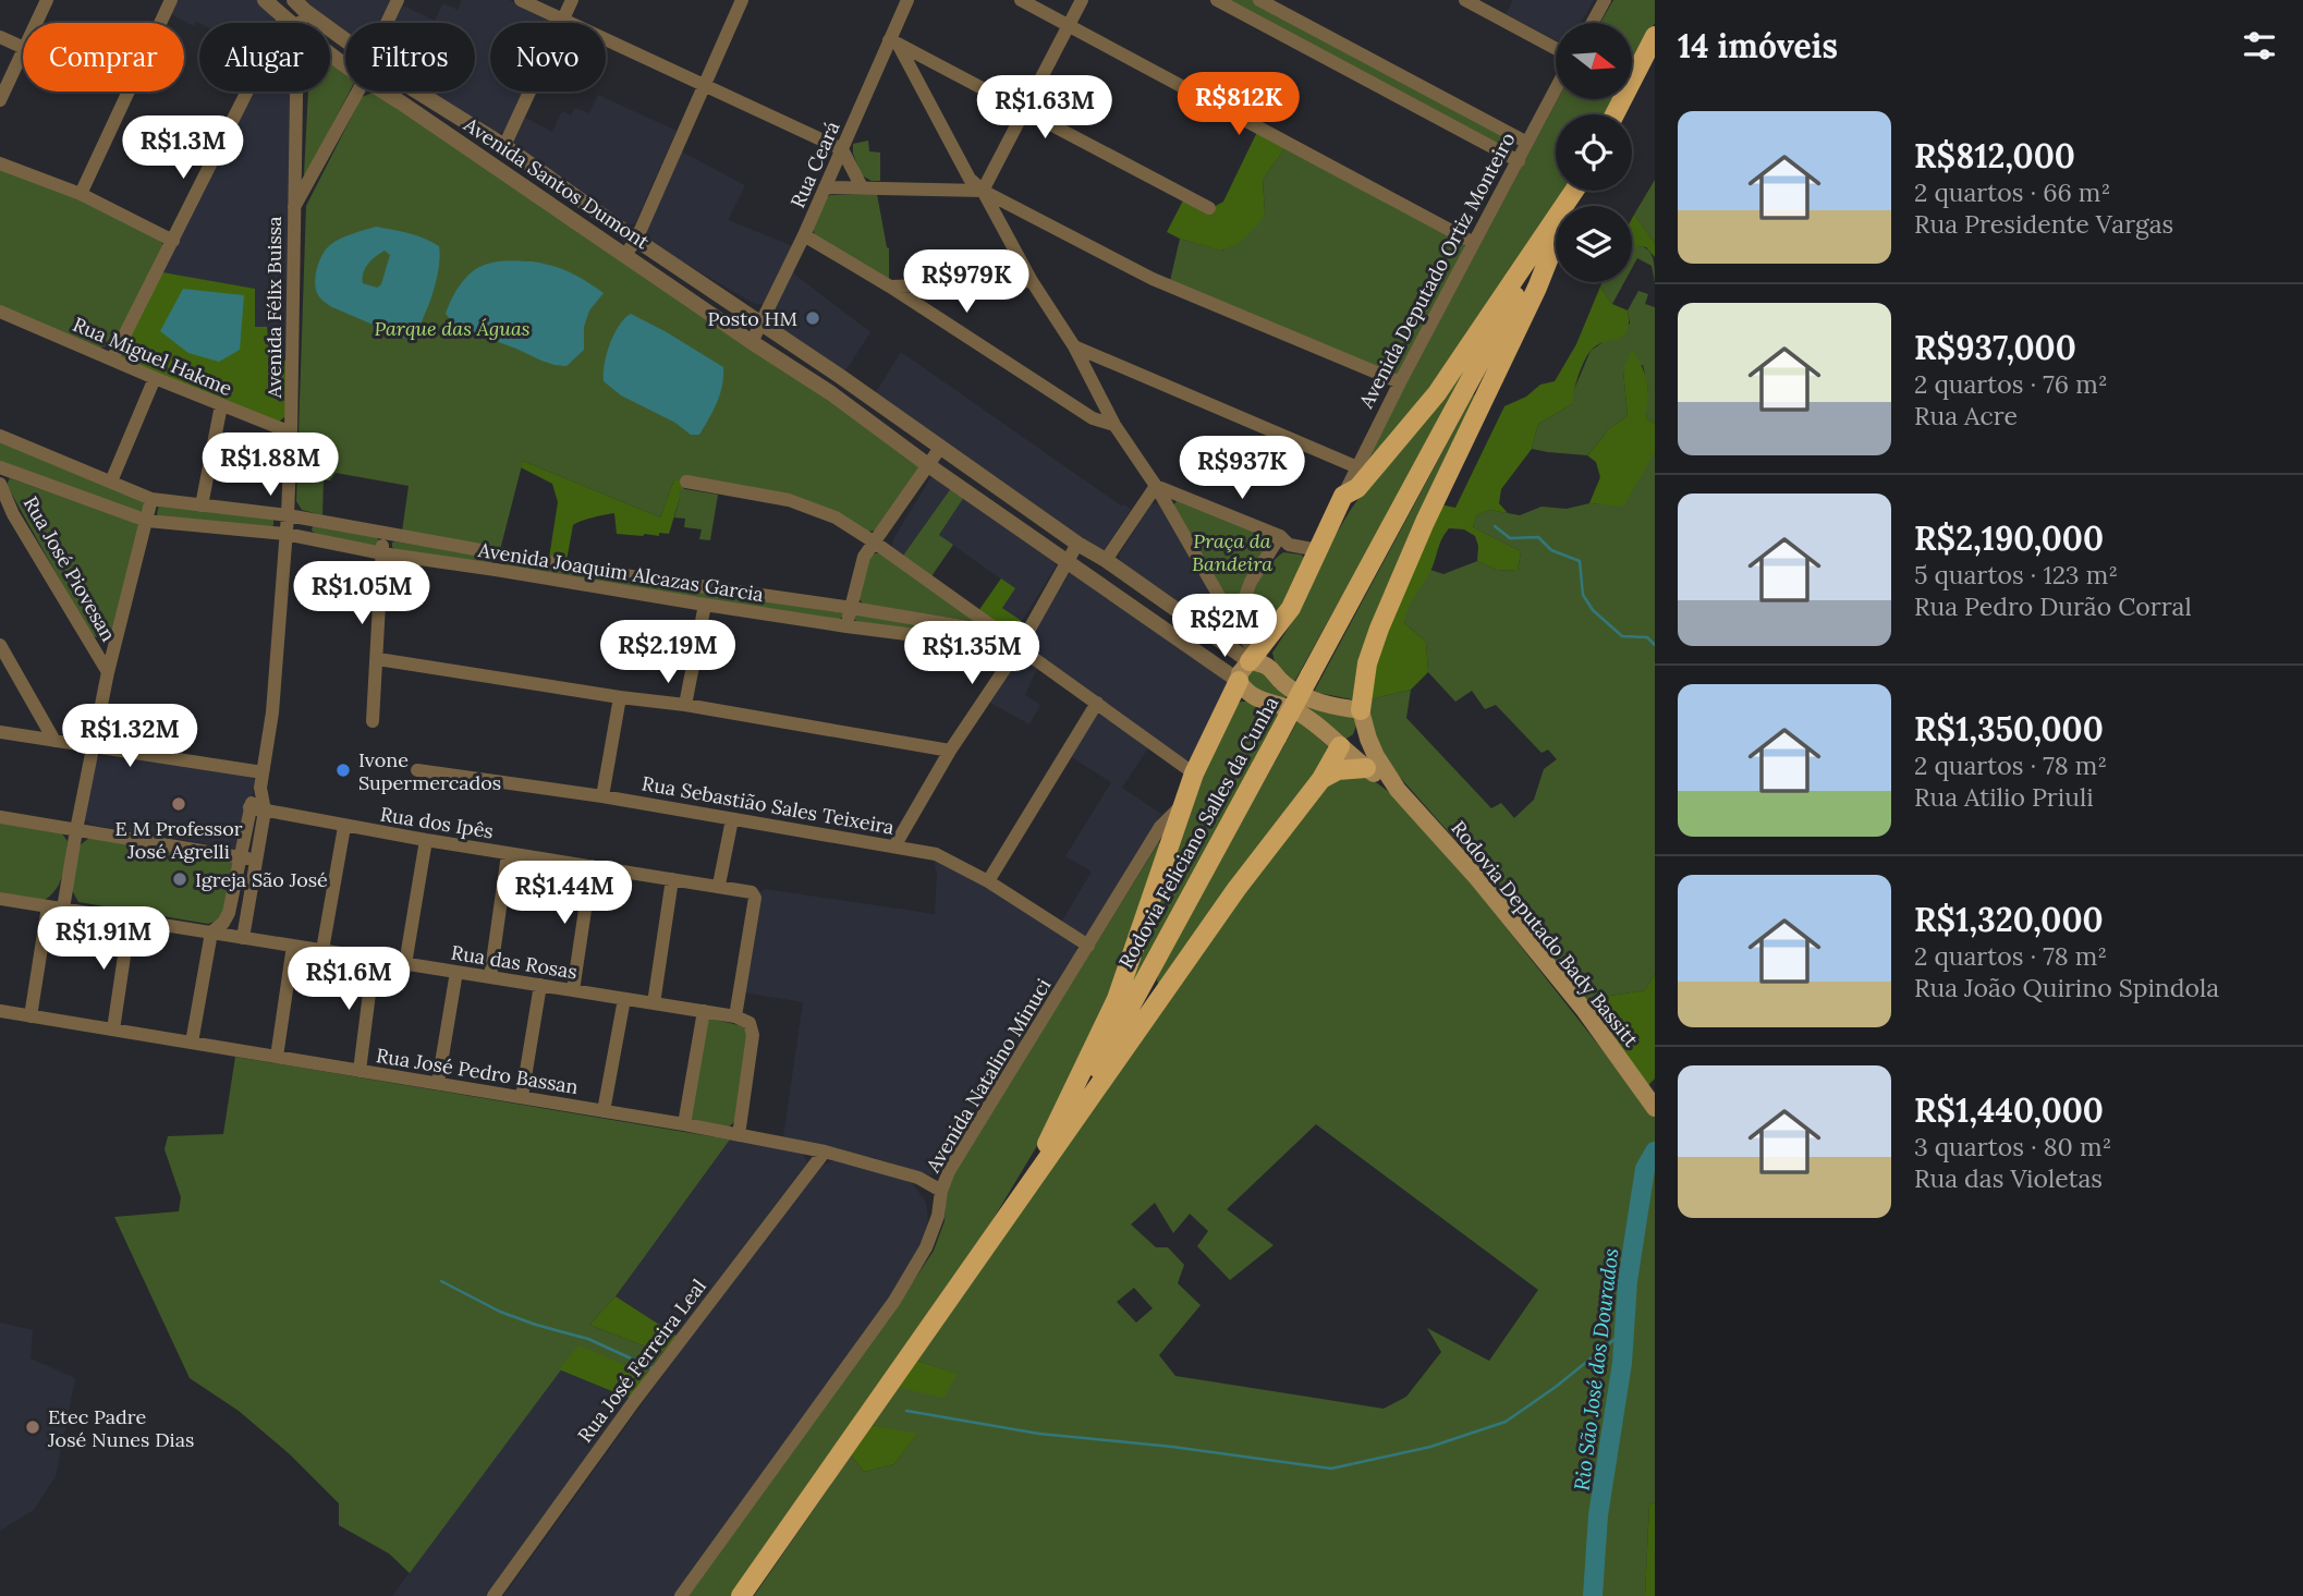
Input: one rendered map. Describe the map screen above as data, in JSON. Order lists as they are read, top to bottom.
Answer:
{
  "streets": {
    "main road": ["Rodovia Feliciano Salles da Cunha", "Rodovia Deputado Bady Bassitt"],
    "street": [
      "Rua Ceará",
      "Avenida Santos Dumont",
      "Avenida Deputado Ortiz Monteiro",
      "Avenida Félix Buissa",
      "Rua Miguel Hakme",
      "Rua José Piovesan",
      "Avenida Joaquim Alcazas Garcia",
      "Rua Sebastião Sales Teixeira",
      "Rua dos Ipês",
      "Rua das Rosas",
      "Rua José Pedro Bassan",
      "Avenida Natalino Minuci",
      "Rua José Ferreira Leal"
    ]
  },
  "crossings": [
    ["Rua Ceará", "Avenida Santos Dumont"],
    ["Avenida Santos Dumont", "Rodovia Deputado Bady Bassitt"],
    ["Avenida Félix Buissa", "Rua Miguel Hakme"],
    ["Avenida Félix Buissa", "Avenida Joaquim Alcazas Garcia"],
    ["Avenida Félix Buissa", "Rua dos Ipês"],
    ["Avenida Félix Buissa", "Rua das Rosas"],
    ["Rua Sebastião Sales Teixeira", "Avenida Natalino Minuci"],
    ["Rua dos Ipês", "Rua das Rosas"],
    ["Rua das Rosas", "Rua José Pedro Bassan"],
    ["Rua José Pedro Bassan", "Avenida Natalino Minuci"],
    ["Rua José Pedro Bassan", "Rua José Ferreira Leal"]
  ],
  "water": ["Rio São José dos Dourados"],
  "parks": ["Parque das Águas", "Praça da Bandeira"],
  "places": [
    "Posto HM",
    "Ivone Supermercados",
    "E M Professor José Agrelli",
    "Igreja São José",
    "Etec Padre José Nunes Dias"
  ],
  "north": "right",
  "page": {
    "heading": "14 imóveis",
    "chip": [
      "Comprar",
      "Alugar",
      "Filtros",
      "Novo"
    ],
    "price": [
      "R$812K",
      "R$1.63M",
      "R$1.3M",
      "R$979K",
      "R$1.88M",
      "R$937K",
      "R$1.05M",
      "R$2M",
      "R$2.19M",
      "R$1.35M",
      "R$1.32M",
      "R$1.44M",
      "R$1.91M",
      "R$1.6M"
    ],
    "list": [
      {
        "name": "R$812,000",
        "note": "2 quartos · 66 m² · Rua Presidente Vargas"
      },
      {
        "name": "R$937,000",
        "note": "2 quartos · 76 m² · Rua Acre"
      },
      {
        "name": "R$2,190,000",
        "note": "5 quartos · 123 m² · Rua Pedro Durão Corral"
      },
      {
        "name": "R$1,350,000",
        "note": "2 quartos · 78 m² · Rua Atilio Priuli"
      },
      {
        "name": "R$1,320,000",
        "note": "2 quartos · 78 m² · Rua João Quirino Spindola"
      },
      {
        "name": "R$1,440,000",
        "note": "3 quartos · 80 m² · Rua das Violetas"
      }
    ]
  }
}
